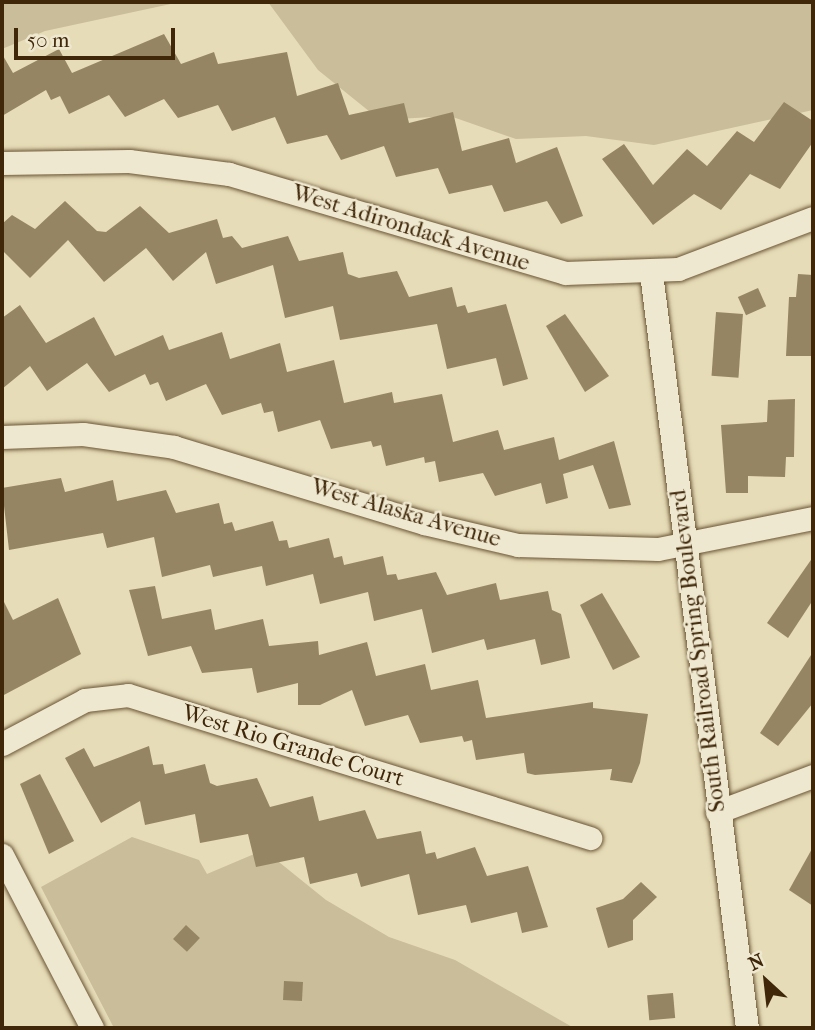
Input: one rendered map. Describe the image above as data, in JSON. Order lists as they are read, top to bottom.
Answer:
{
  "streets": {
    "street": [
      "West Adirondack Avenue",
      "West Alaska Avenue",
      "South Railroad Spring Boulevard",
      "West Rio Grande Court"
    ]
  },
  "crossings": [
    ["West Adirondack Avenue", "South Railroad Spring Boulevard"],
    ["West Alaska Avenue", "South Railroad Spring Boulevard"]
  ],
  "scale_bar": "50 m",
  "north": "top left"
}
